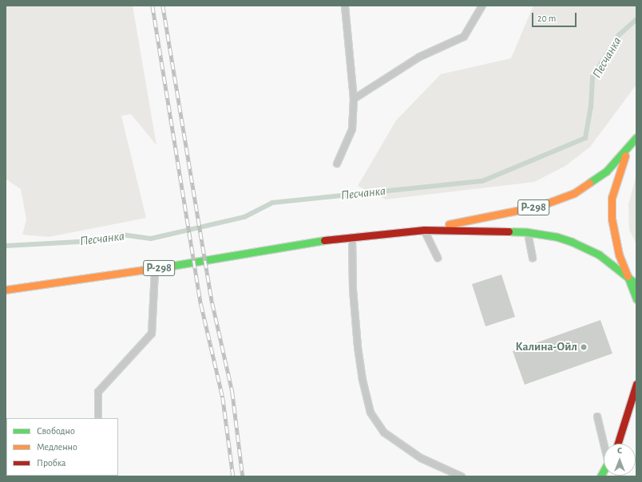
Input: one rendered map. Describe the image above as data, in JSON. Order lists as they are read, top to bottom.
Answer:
{
  "streets": {
    "main road": ["Р-298"]
  },
  "water": ["Песчанка"],
  "places": ["Калина-Ойл"],
  "legend": ["Свободно", "Медленно", "Пробка"],
  "scale_bar": "20 m",
  "north": "top"
}
